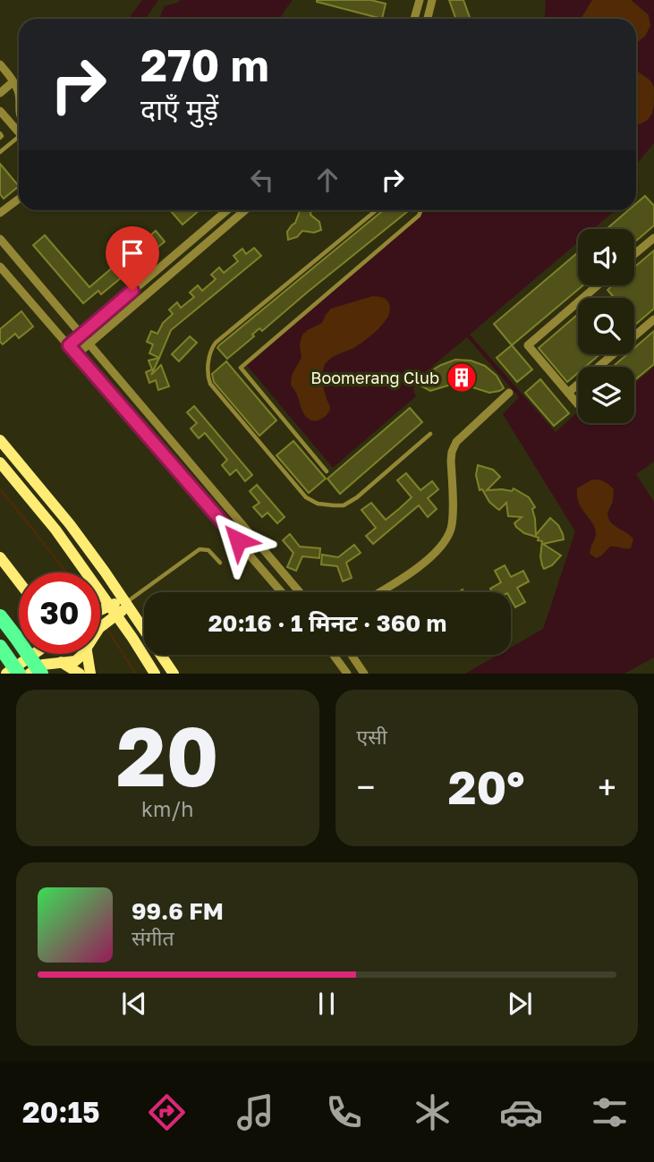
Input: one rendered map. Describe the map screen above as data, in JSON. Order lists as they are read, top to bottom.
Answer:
{
  "places": {
    "building": ["Boomerang Club"]
  },
  "page": {
    "turn": ["270 m", "दाएँ मुड़ें"],
    "limit": "30",
    "trip": "20:16 · 1 मिनट · 360 m",
    "tile": [
      ["20", "km/h"],
      "एसी"
    ],
    "heat": ["−", "20°", "+"],
    "song": ["99.6 FM", "संगीत"],
    "tabs": "20:15"
  }
}
